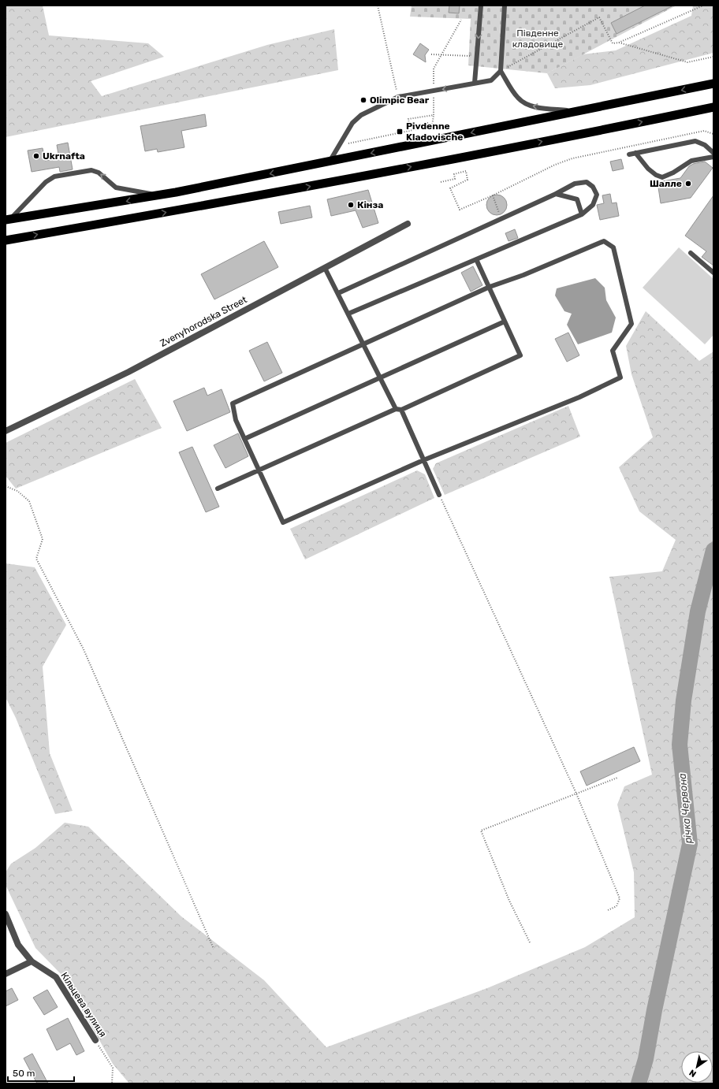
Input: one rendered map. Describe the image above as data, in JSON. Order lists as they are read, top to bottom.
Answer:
{
  "streets": {
    "street": ["Zvenyhorodska Street", "Кільцева вулиця"]
  },
  "water": ["річка Червона"],
  "parks": ["Південне кладовище"],
  "places": {
    "other": [
      "Olimpic Bear",
      "Ukrnafta",
      "Шалле",
      "Кінза"
    ],
    "transit": ["Pivdenne Kladovische"]
  },
  "scale_bar": "50 m",
  "north": "bottom left"
}
